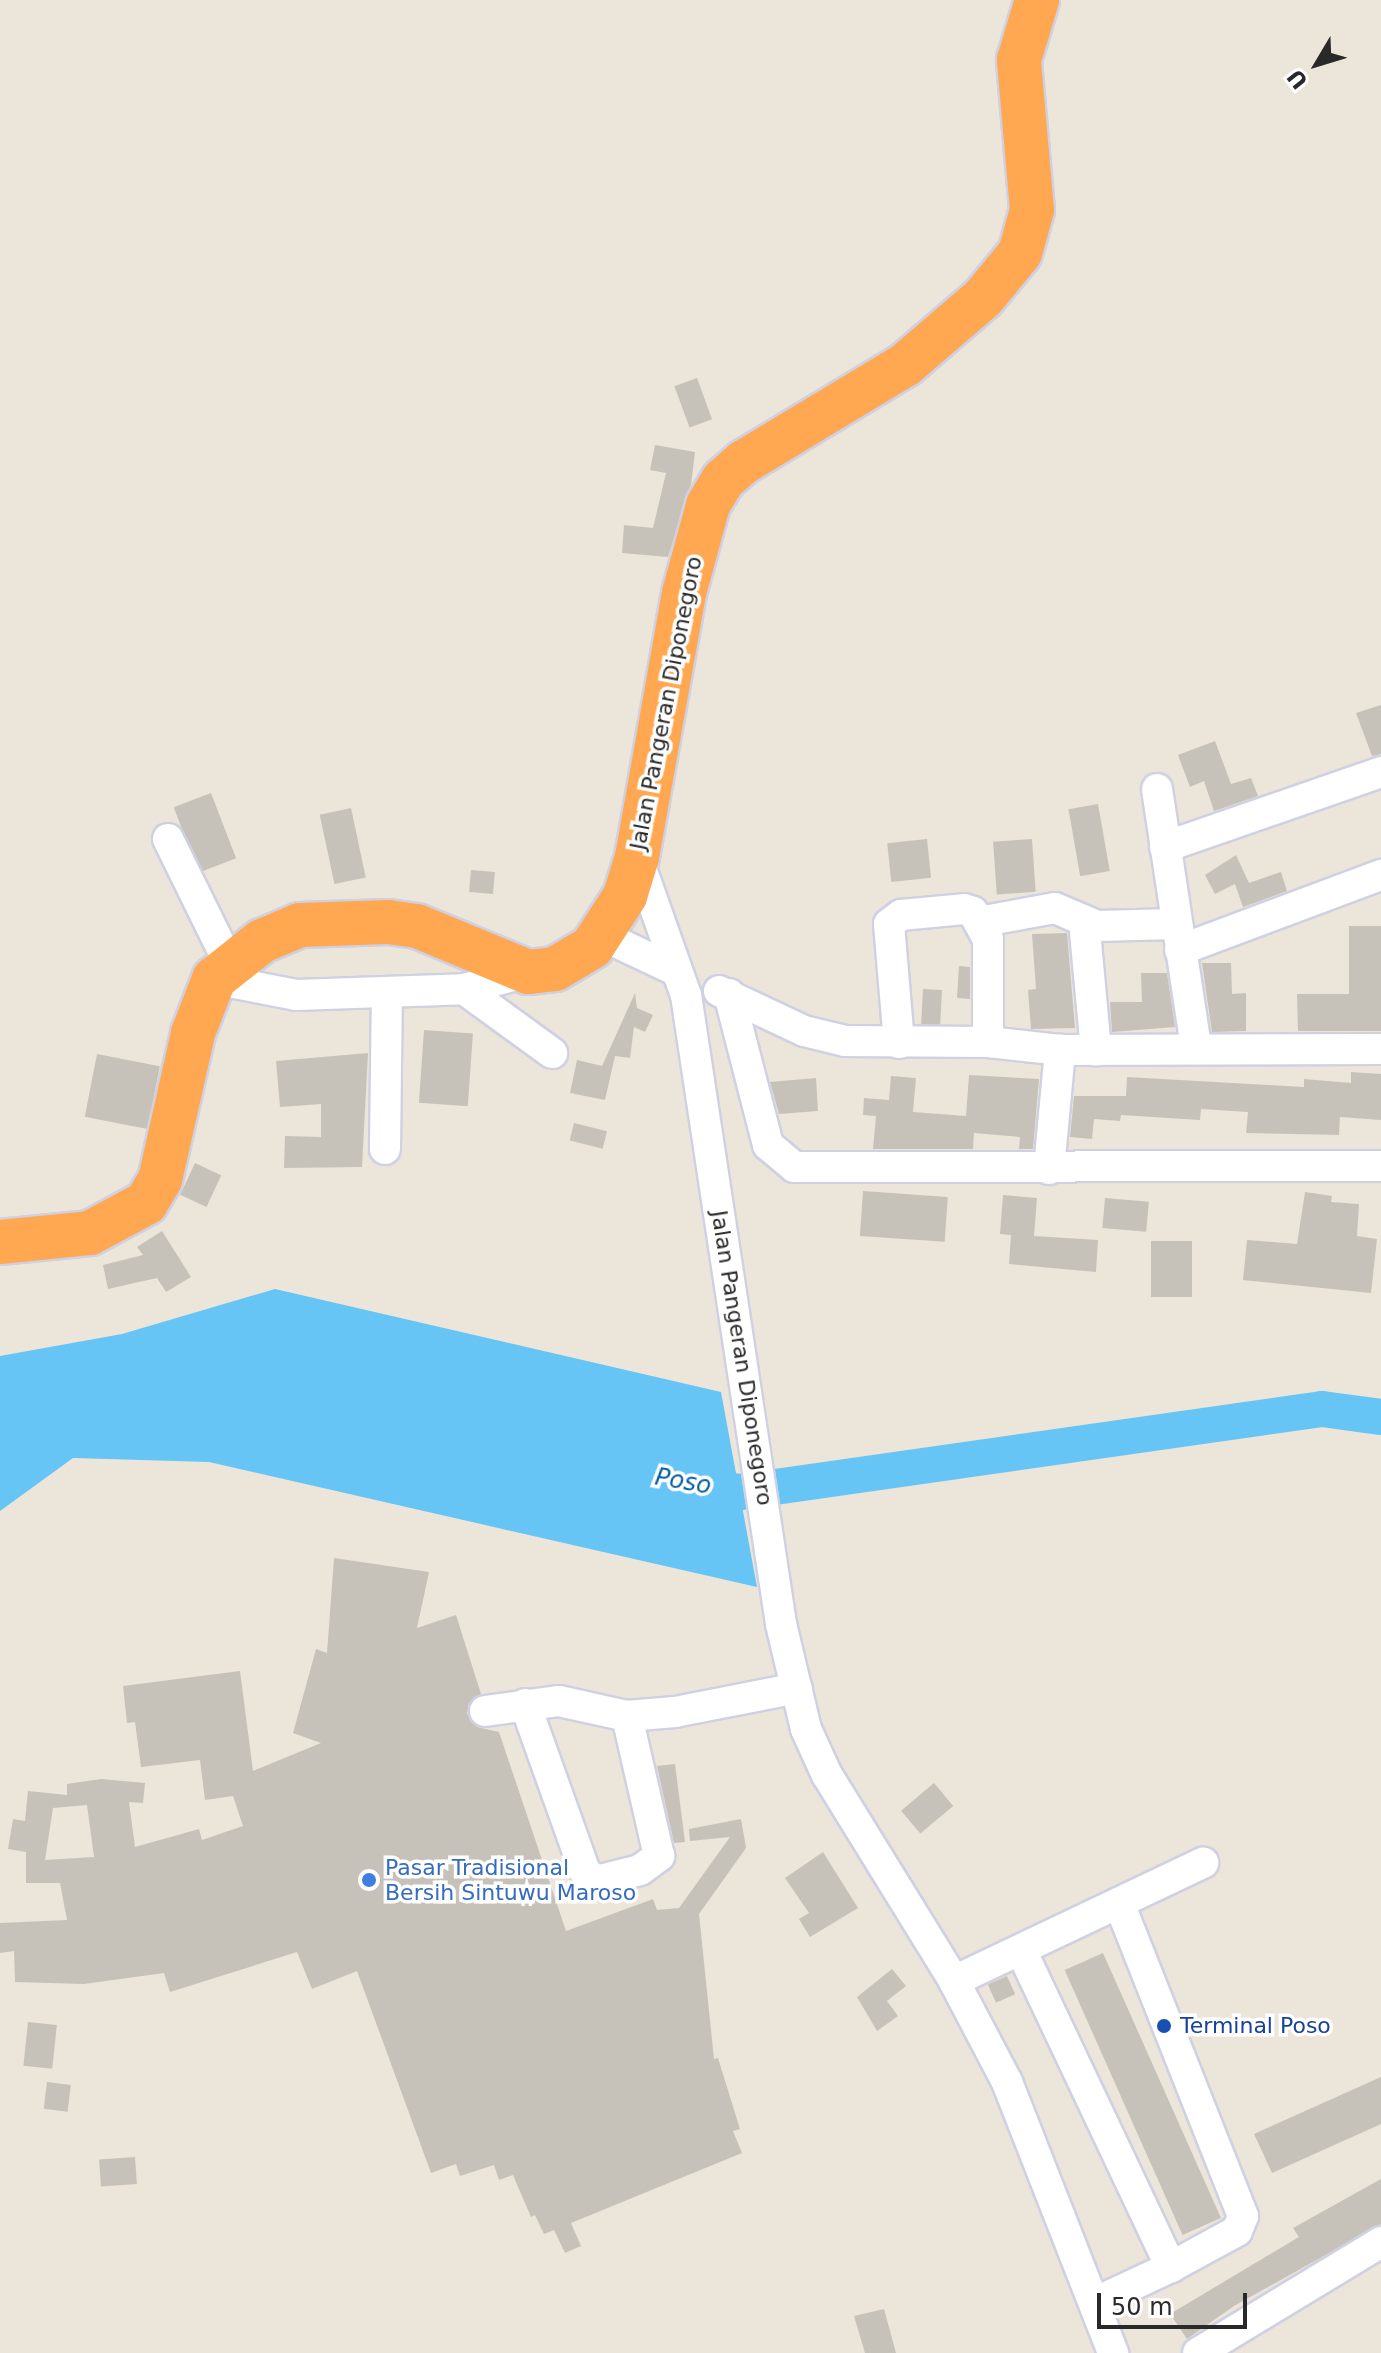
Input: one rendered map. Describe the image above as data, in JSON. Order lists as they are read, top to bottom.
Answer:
{
  "streets": {
    "highway": ["Jalan Pangeran Diponegoro"]
  },
  "water": ["Poso"],
  "places": ["Pasar Tradisional Bersih Sintuwu Maroso", "Terminal Poso"],
  "scale_bar": "50 m",
  "north": "bottom left"
}
